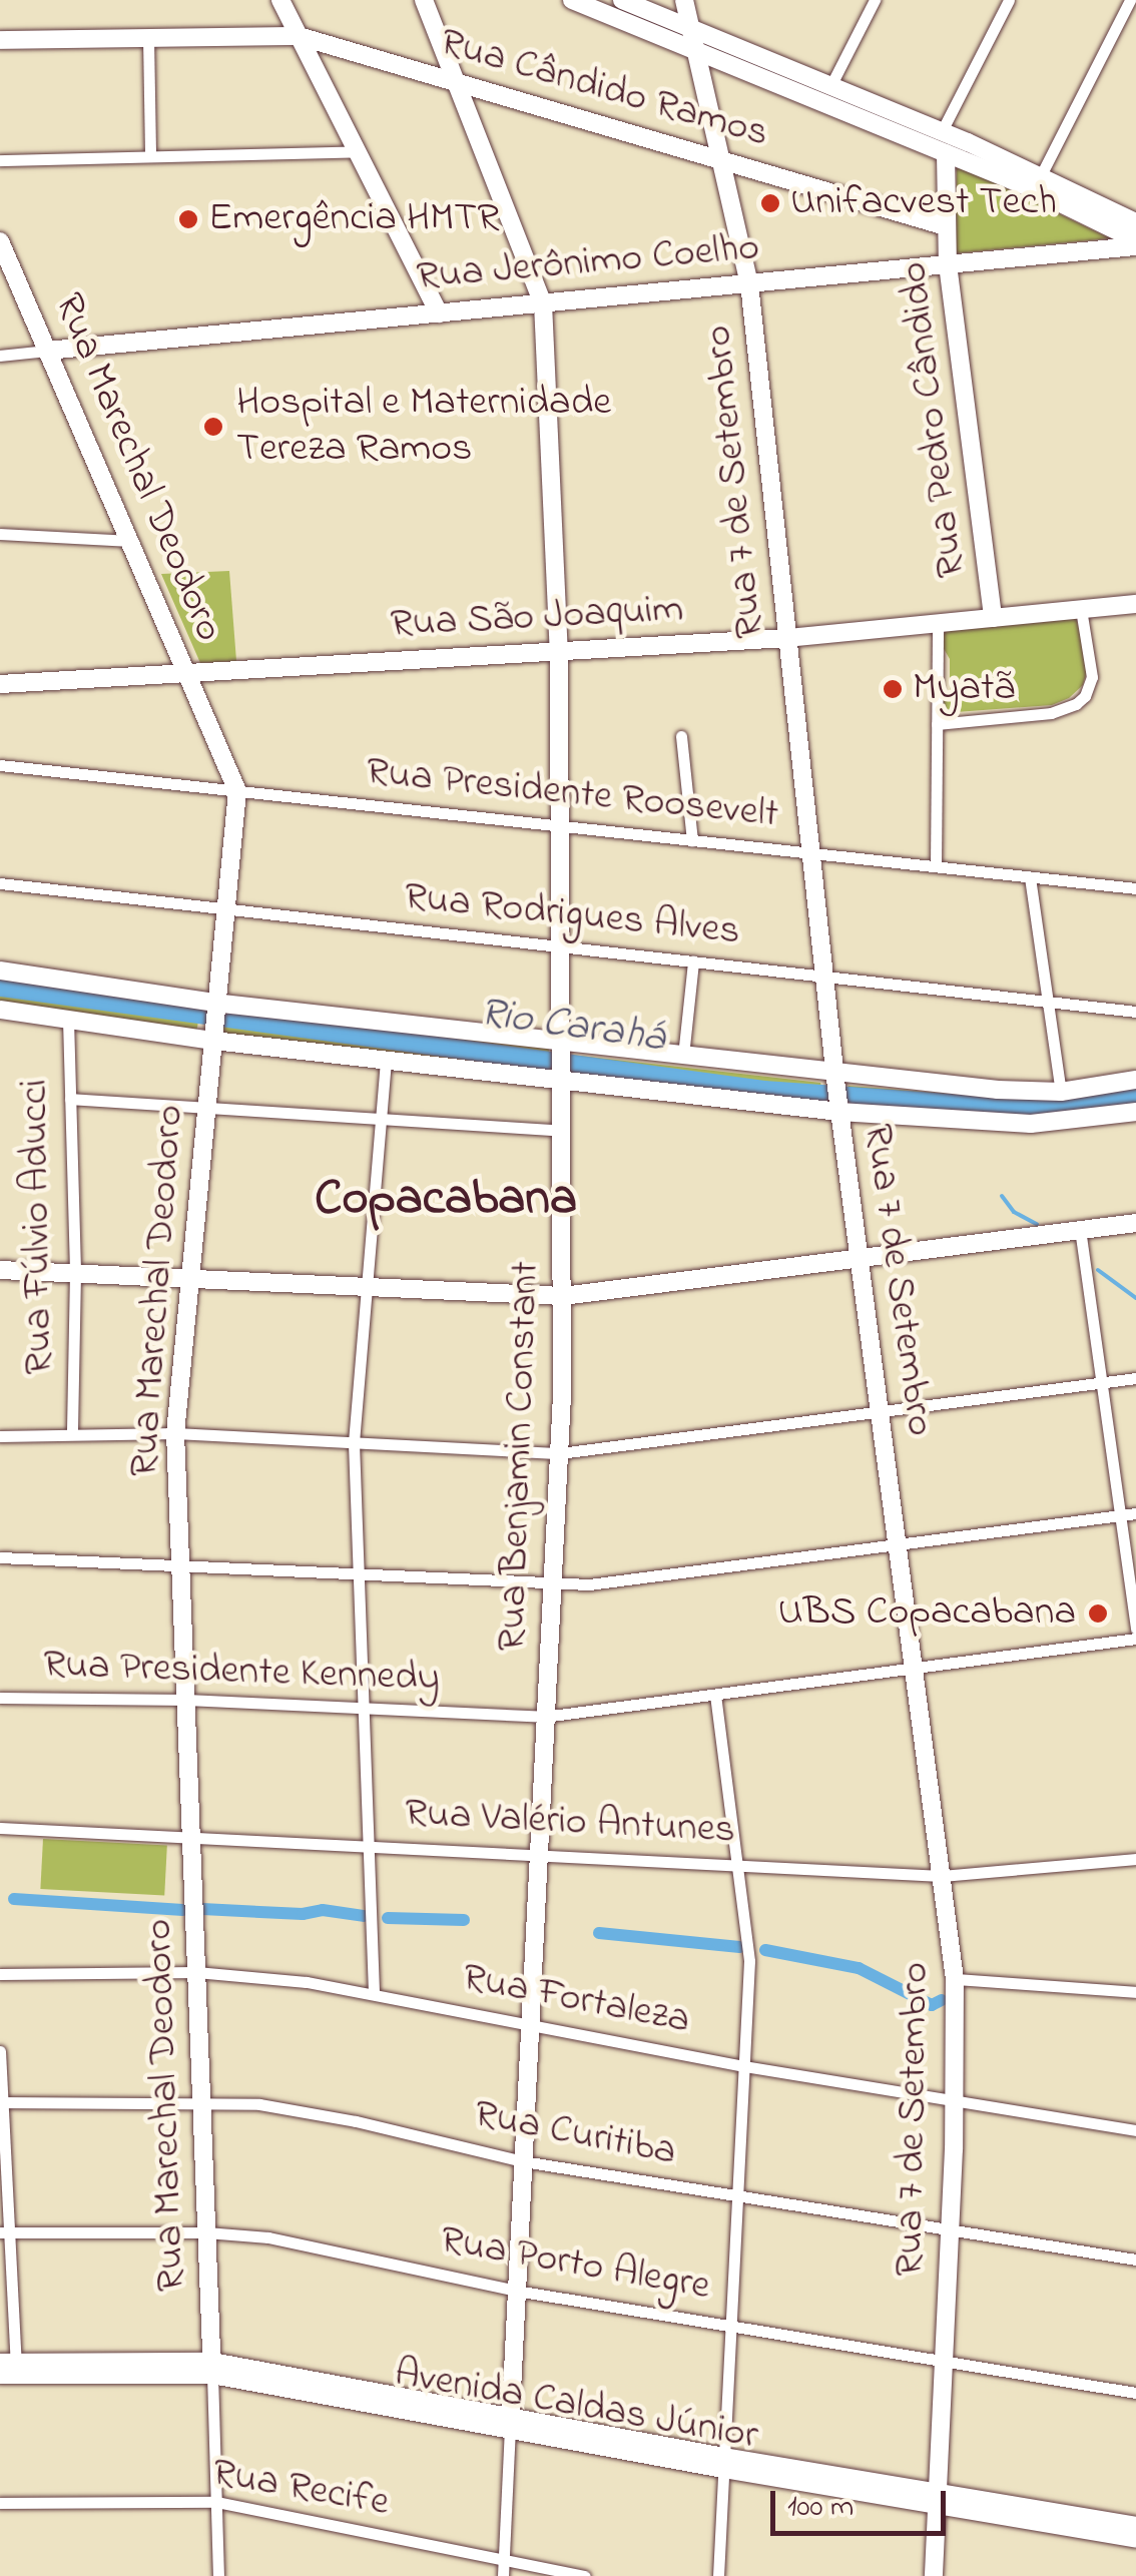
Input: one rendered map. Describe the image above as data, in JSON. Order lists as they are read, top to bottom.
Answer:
{
  "streets": {
    "street": [
      "Rua Cândido Ramos",
      "Rua Jerônimo Coelho",
      "Rua Pedro Cândido",
      "Rua Marechal Deodoro",
      "Rua 7 de Setembro",
      "Rua São Joaquim",
      "Rua Presidente Roosevelt",
      "Rua Rodrigues Alves",
      "Rua Fúlvio Aducci",
      "Rua Benjamin Constant",
      "Rua Presidente Kennedy",
      "Rua Valério Antunes",
      "Rua Fortaleza",
      "Rua Curitiba",
      "Rua Porto Alegre",
      "Avenida Caldas Júnior",
      "Rua Recife"
    ]
  },
  "crossings": [
    ["Rua Cândido Ramos", "Rua Pedro Cândido"],
    ["Rua Cândido Ramos", "Rua 7 de Setembro"],
    ["Rua Cândido Ramos", "Rua Benjamin Constant"],
    ["Rua Jerônimo Coelho", "Rua Pedro Cândido"],
    ["Rua Jerônimo Coelho", "Rua Marechal Deodoro"],
    ["Rua Jerônimo Coelho", "Rua 7 de Setembro"],
    ["Rua Jerônimo Coelho", "Rua Benjamin Constant"],
    ["Rua Pedro Cândido", "Rua São Joaquim"],
    ["Rua Marechal Deodoro", "Rua São Joaquim"],
    ["Rua Marechal Deodoro", "Rua Presidente Roosevelt"],
    ["Rua Marechal Deodoro", "Rua Rodrigues Alves"],
    ["Rua Marechal Deodoro", "Rua Presidente Kennedy"],
    ["Rua Marechal Deodoro", "Rua Valério Antunes"],
    ["Rua Marechal Deodoro", "Rua Fortaleza"],
    ["Rua Marechal Deodoro", "Rua Curitiba"],
    ["Rua Marechal Deodoro", "Rua Porto Alegre"],
    ["Rua Marechal Deodoro", "Avenida Caldas Júnior"],
    ["Rua Marechal Deodoro", "Rua Recife"],
    ["Rua 7 de Setembro", "Rua São Joaquim"],
    ["Rua 7 de Setembro", "Rua Presidente Roosevelt"],
    ["Rua 7 de Setembro", "Rua Rodrigues Alves"],
    ["Rua 7 de Setembro", "Rua Presidente Kennedy"],
    ["Rua 7 de Setembro", "Rua Valério Antunes"],
    ["Rua 7 de Setembro", "Rua Fortaleza"],
    ["Rua 7 de Setembro", "Rua Curitiba"],
    ["Rua 7 de Setembro", "Rua Porto Alegre"],
    ["Rua 7 de Setembro", "Avenida Caldas Júnior"],
    ["Rua São Joaquim", "Rua Benjamin Constant"],
    ["Rua Presidente Roosevelt", "Rua Benjamin Constant"],
    ["Rua Rodrigues Alves", "Rua Benjamin Constant"],
    ["Rua Benjamin Constant", "Rua Presidente Kennedy"],
    ["Rua Benjamin Constant", "Rua Valério Antunes"],
    ["Rua Benjamin Constant", "Rua Fortaleza"],
    ["Rua Benjamin Constant", "Rua Curitiba"],
    ["Rua Benjamin Constant", "Rua Porto Alegre"],
    ["Rua Benjamin Constant", "Avenida Caldas Júnior"],
    ["Rua Benjamin Constant", "Rua Recife"]
  ],
  "districts": ["Copacabana"],
  "water": ["Rio Carahá"],
  "places": [
    "Unifacvest Tech",
    "Emergência HMTR",
    "Hospital e Maternidade Tereza Ramos",
    "Myatã",
    "UBS Copacabana"
  ],
  "scale_bar": "100 m"
}
